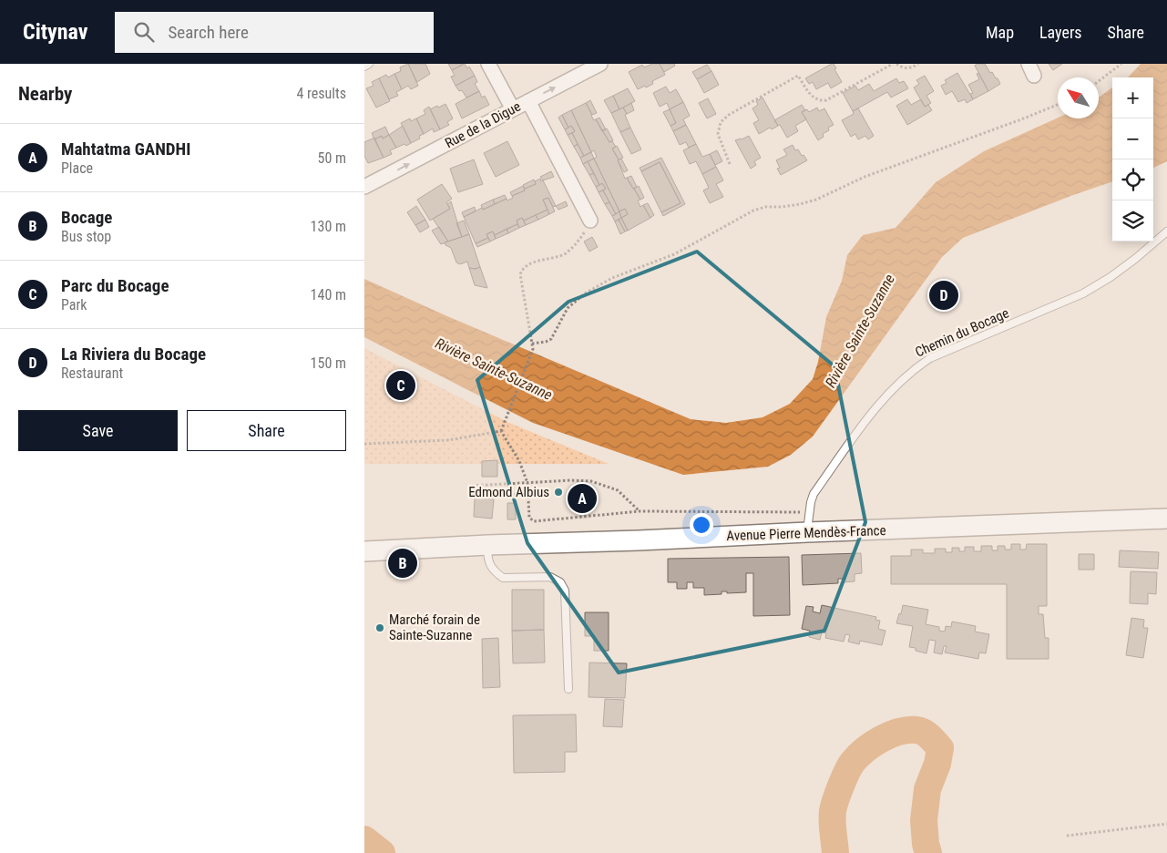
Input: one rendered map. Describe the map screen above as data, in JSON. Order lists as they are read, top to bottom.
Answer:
{
  "streets": {
    "main road": ["Avenue Pierre Mendès-France"],
    "street": ["Rue de la Digue"],
    "lane": ["Chemin du Bocage"]
  },
  "crossings": [
    ["Chemin du Bocage", "Avenue Pierre Mendès-France"]
  ],
  "one_way": ["Rue de la Digue"],
  "water": ["Rivière Sainte-Suzanne"],
  "places": ["Edmond Albius", "Marché forain de Sainte-Suzanne"],
  "north": "top left",
  "page": {
    "header": "Citynav",
    "search": "Search here",
    "nav": ["Map", "Layers", "Share"],
    "heading": ["Nearby", "4 results"],
    "map_buttons": ["+", "−"],
    "list": [
      {
        "mark": "A",
        "name": "Mahtatma GANDHI",
        "note": "Place",
        "value": "50 m"
      },
      {
        "mark": "B",
        "name": "Bocage",
        "note": "Bus stop",
        "value": "130 m"
      },
      {
        "mark": "C",
        "name": "Parc du Bocage",
        "note": "Park",
        "value": "140 m"
      },
      {
        "mark": "D",
        "name": "La Riviera du Bocage",
        "note": "Restaurant",
        "value": "150 m"
      }
    ],
    "pins": [
      "D",
      "C",
      "A",
      "B"
    ],
    "buttons": ["Save", "Share"]
  }
}
